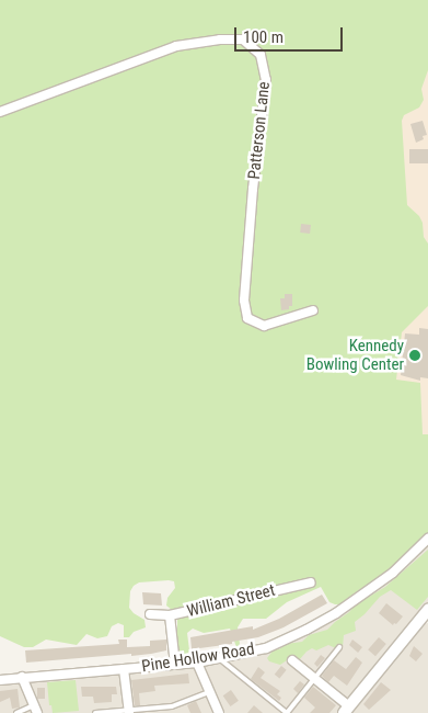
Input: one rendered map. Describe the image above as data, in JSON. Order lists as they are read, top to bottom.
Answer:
{
  "streets": {
    "street": ["Patterson Lane", "William Street", "Pine Hollow Road"]
  },
  "places": ["Kennedy Bowling Center"],
  "scale_bar": "100 m"
}
